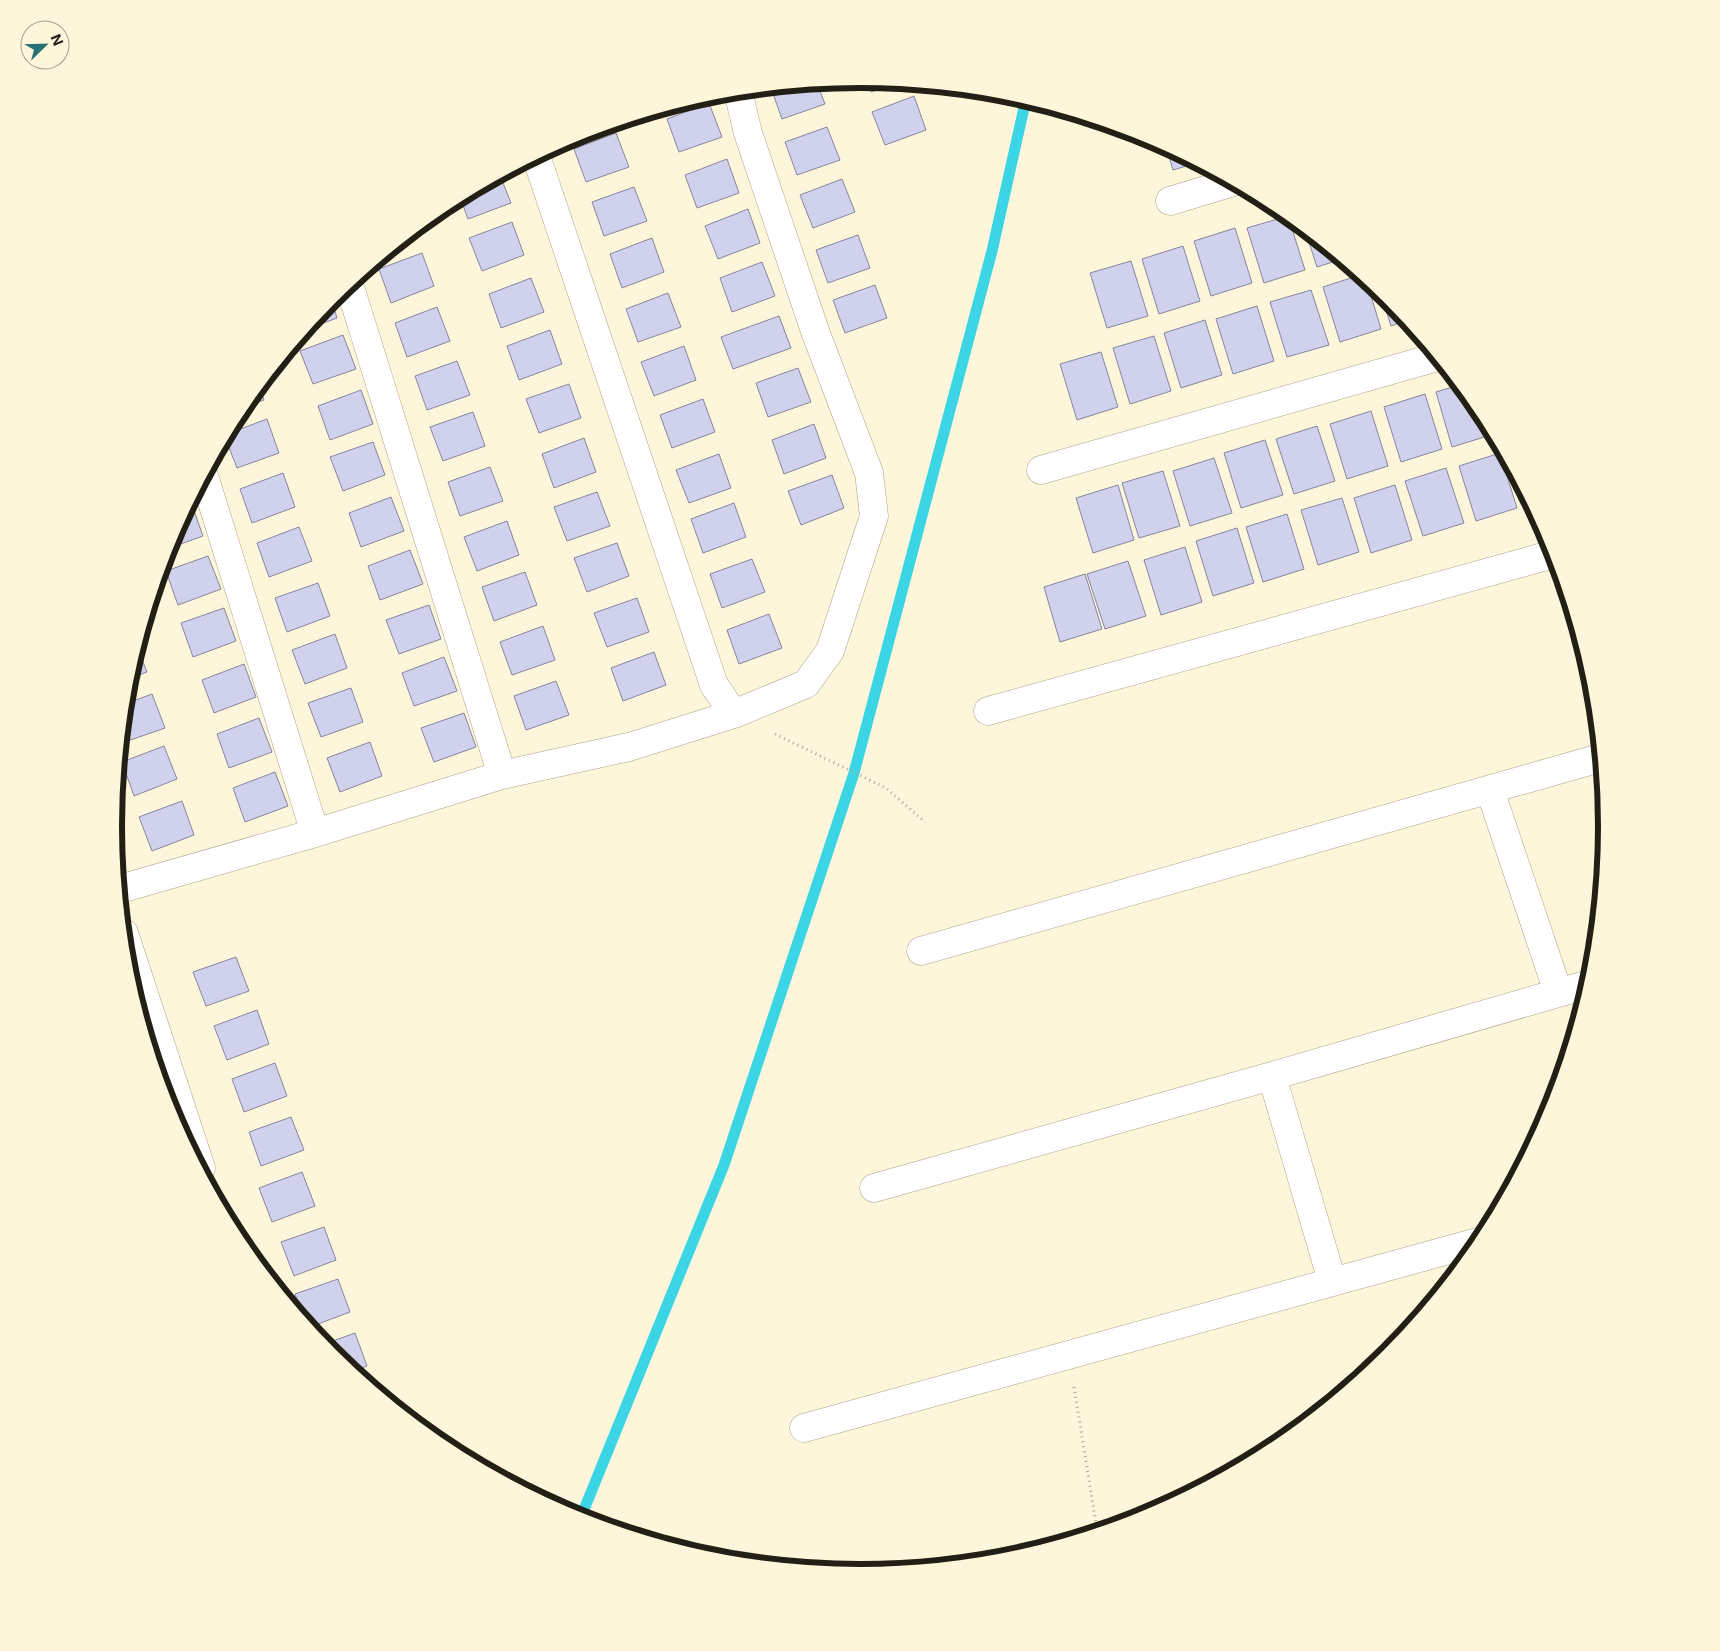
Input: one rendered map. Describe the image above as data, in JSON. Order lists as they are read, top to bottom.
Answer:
{
  "north": "top right"
}
